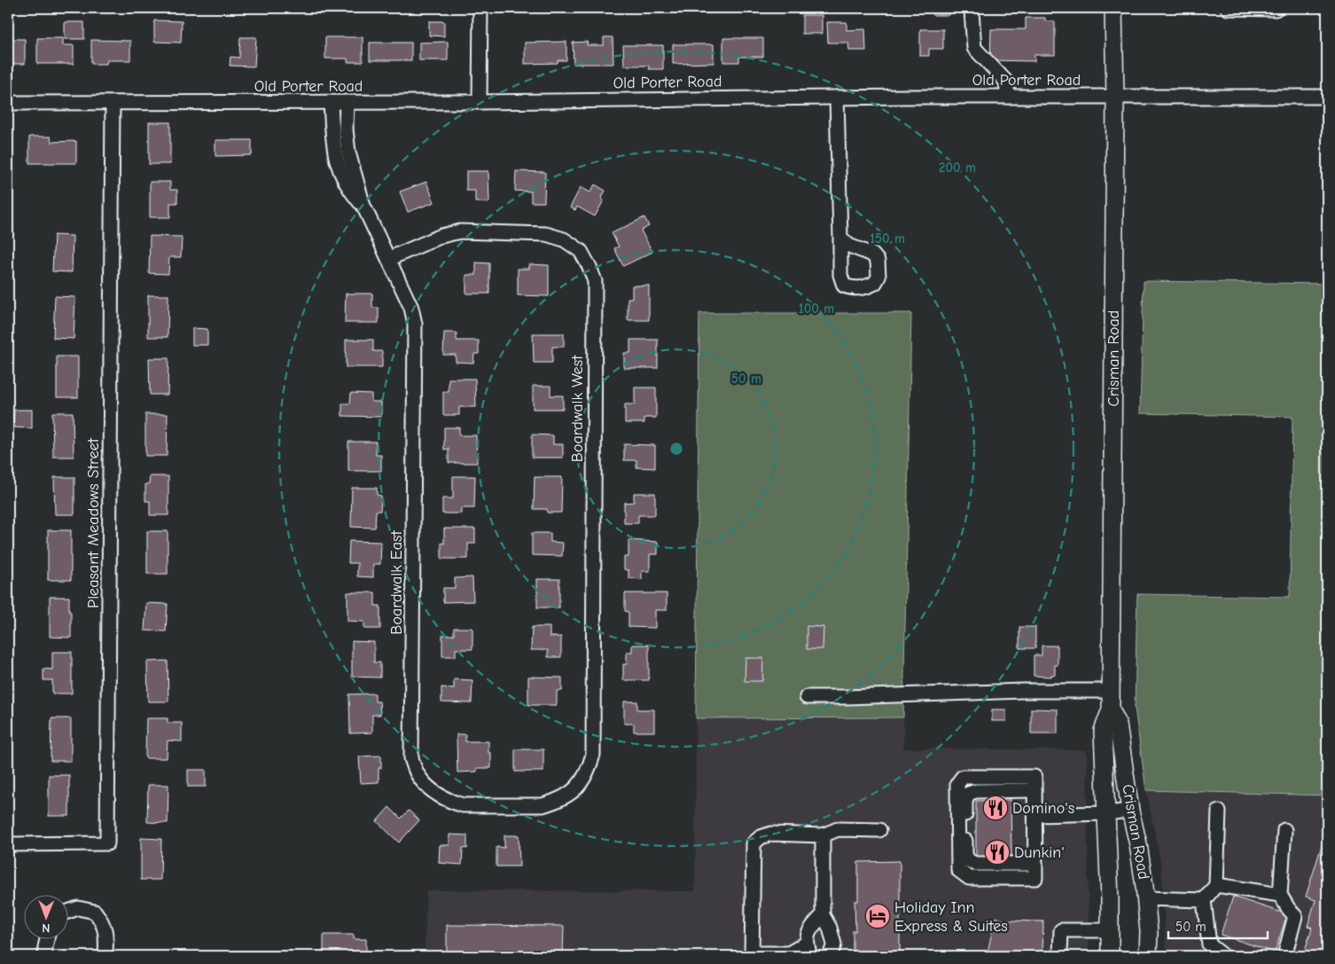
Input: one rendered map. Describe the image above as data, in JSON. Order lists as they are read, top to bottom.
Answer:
{
  "streets": {
    "main road": ["Crisman Road"],
    "street": [
      "Old Porter Road",
      "Boardwalk West",
      "Pleasant Meadows Street",
      "Boardwalk East"
    ]
  },
  "crossings": [
    ["Old Porter Road", "Crisman Road"],
    ["Old Porter Road", "Pleasant Meadows Street"],
    ["Old Porter Road", "Boardwalk East"],
    ["Boardwalk West", "Boardwalk East"]
  ],
  "places": {
    "restaurant": ["Domino's", "Dunkin'"],
    "hotel": ["Holiday Inn Express & Suites"]
  },
  "scale_bar": "50 m",
  "north": "bottom",
  "rings": [
    "200 m",
    "150 m",
    "100 m",
    "50 m"
  ]
}
